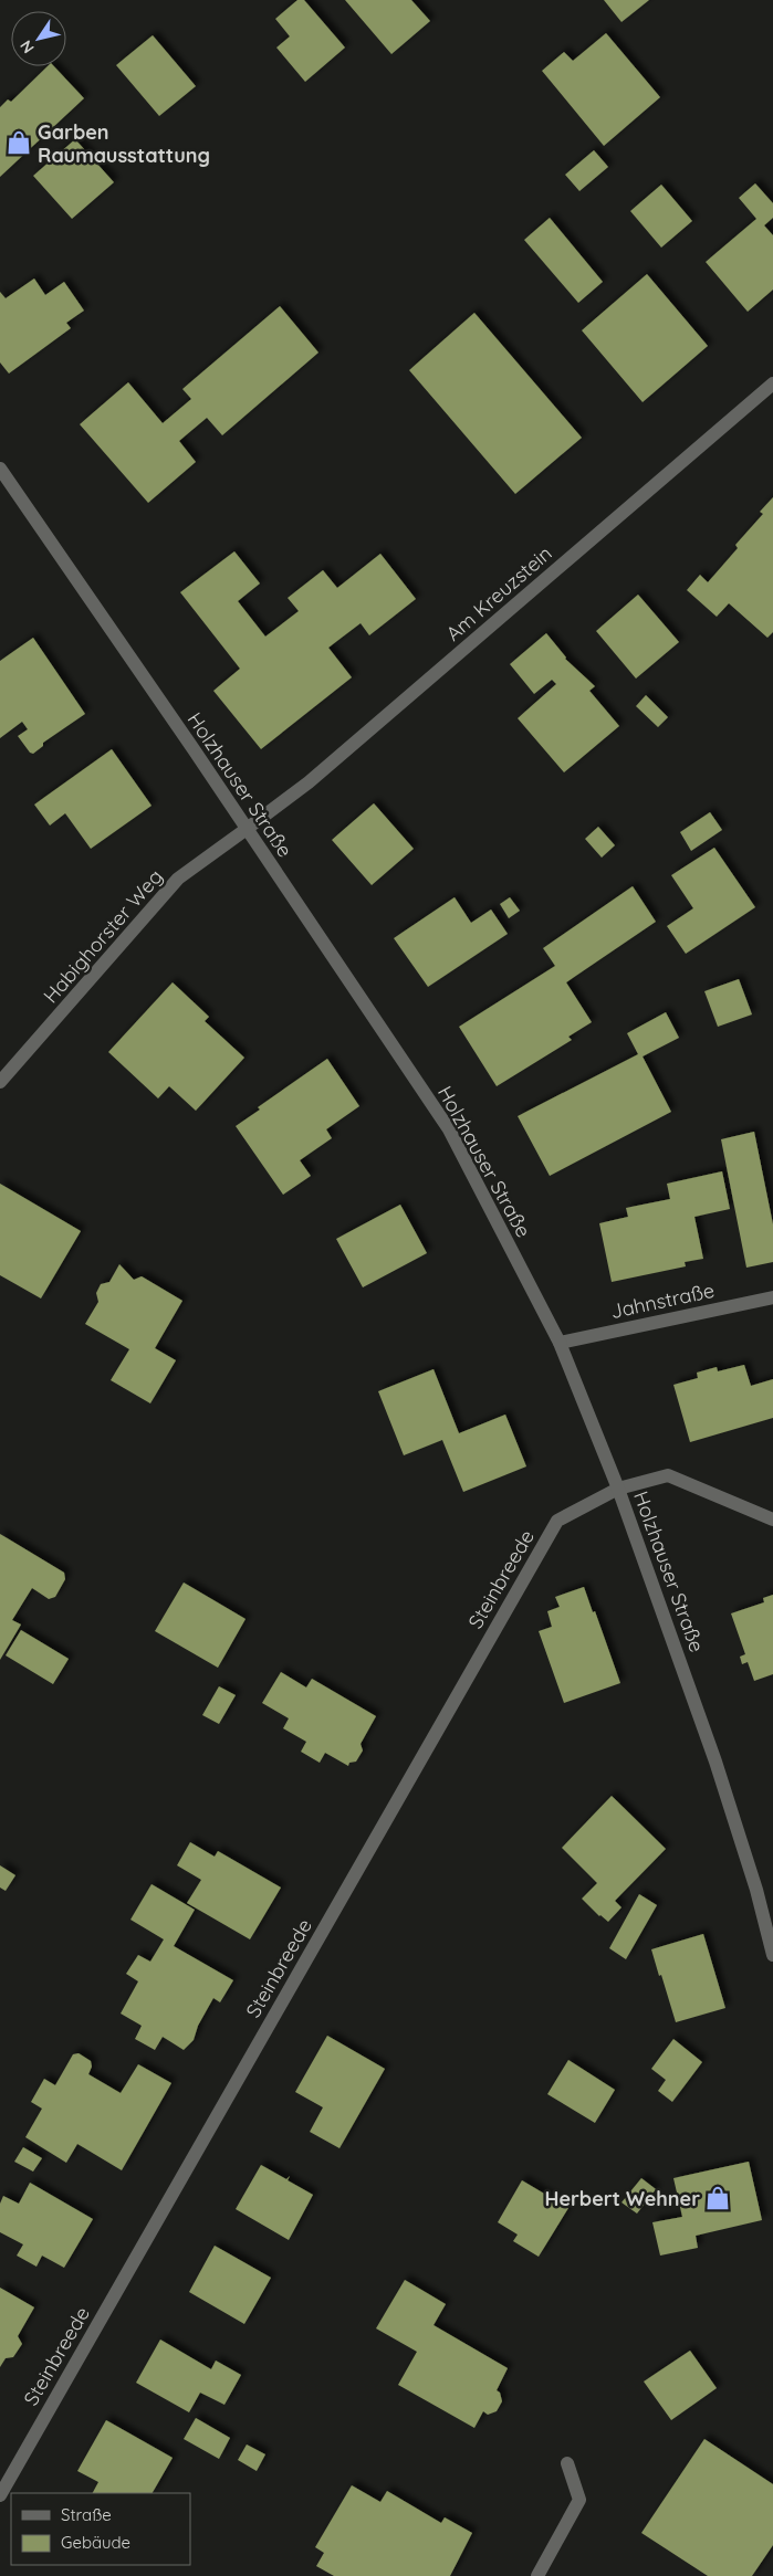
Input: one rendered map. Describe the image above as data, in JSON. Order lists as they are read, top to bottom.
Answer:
{
  "streets": {
    "street": [
      "Am Kreuzstein",
      "Holzhauser Straße",
      "Habighorster Weg",
      "Jahnstraße",
      "Steinbreede"
    ]
  },
  "crossings": [
    ["Am Kreuzstein", "Holzhauser Straße"],
    ["Am Kreuzstein", "Habighorster Weg"],
    ["Holzhauser Straße", "Habighorster Weg"],
    ["Holzhauser Straße", "Jahnstraße"],
    ["Holzhauser Straße", "Steinbreede"]
  ],
  "places": {
    "shop": ["Garben Raumausstattung", "Herbert Wehner"]
  },
  "legend": ["Straße", "Gebäude"],
  "north": "bottom left"
}
